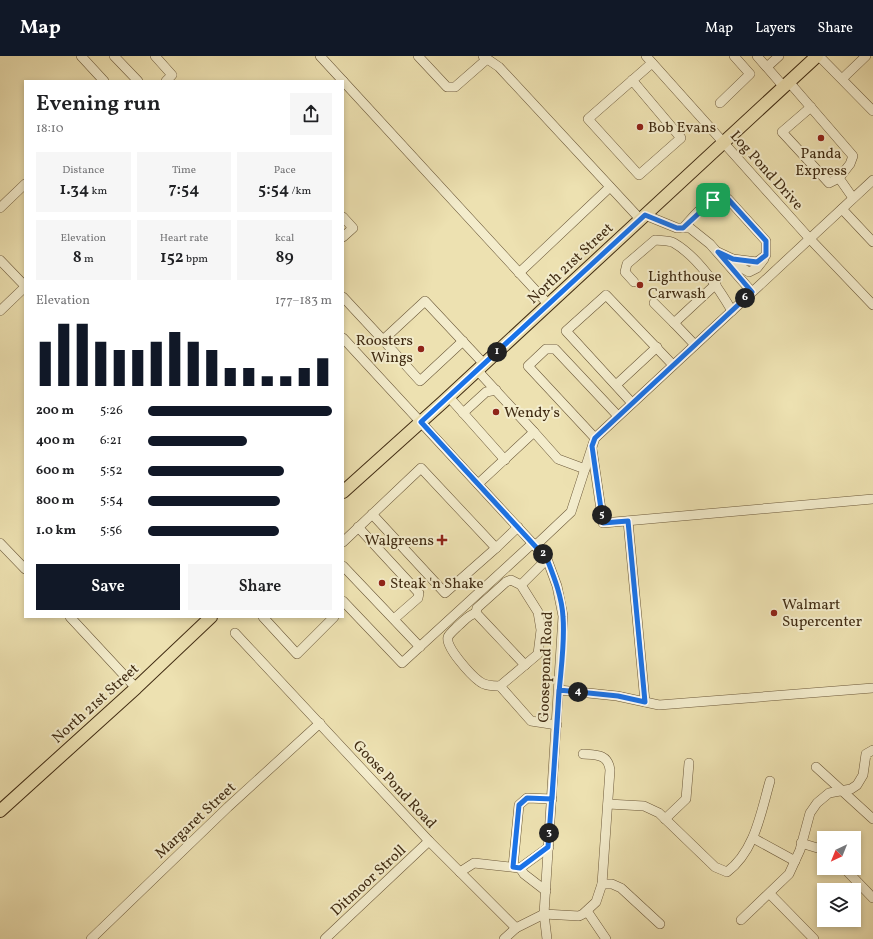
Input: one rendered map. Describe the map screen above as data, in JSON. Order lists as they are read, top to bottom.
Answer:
{
  "streets": {
    "main road": ["North 21st Street"],
    "street": [
      "Log Pond Drive",
      "Goosepond Road",
      "Goose Pond Road",
      "Margaret Street",
      "Ditmoor Stroll"
    ]
  },
  "crossings": [
    ["Log Pond Drive", "North 21st Street"],
    ["North 21st Street", "Goosepond Road"],
    ["Goose Pond Road", "Margaret Street"],
    ["Goose Pond Road", "Ditmoor Stroll"]
  ],
  "places": {
    "other": [
      "Bob Evans",
      "Panda Express",
      "Lighthouse Carwash",
      "Roosters Wings",
      "Wendy's",
      "Steak 'n Shake",
      "Walmart Supercenter"
    ],
    "health": ["Walgreens"]
  },
  "north": "bottom left",
  "page": {
    "header": "Map",
    "nav": ["Map", "Layers", "Share"],
    "heading": ["Evening run", "18:10"],
    "stats": [
      ["Distance", "1.34 km"],
      ["Time", "7:54"],
      ["Pace", "5:54 /km"],
      ["Elevation", "8 m"],
      ["Heart rate", "152 bpm"],
      ["kcal", "89"]
    ],
    "chart": ["Elevation", "177–183 m"],
    "pins": [
      "6",
      "1",
      "5",
      "2",
      "4",
      "3"
    ],
    "list": [
      {
        "name": "200 m",
        "note": "5:26"
      },
      {
        "name": "400 m",
        "note": "6:21"
      },
      {
        "name": "600 m",
        "note": "5:52"
      },
      {
        "name": "800 m",
        "note": "5:54"
      },
      {
        "name": "1.0 km",
        "note": "5:56"
      }
    ],
    "buttons": ["Save", "Share"]
  }
}
